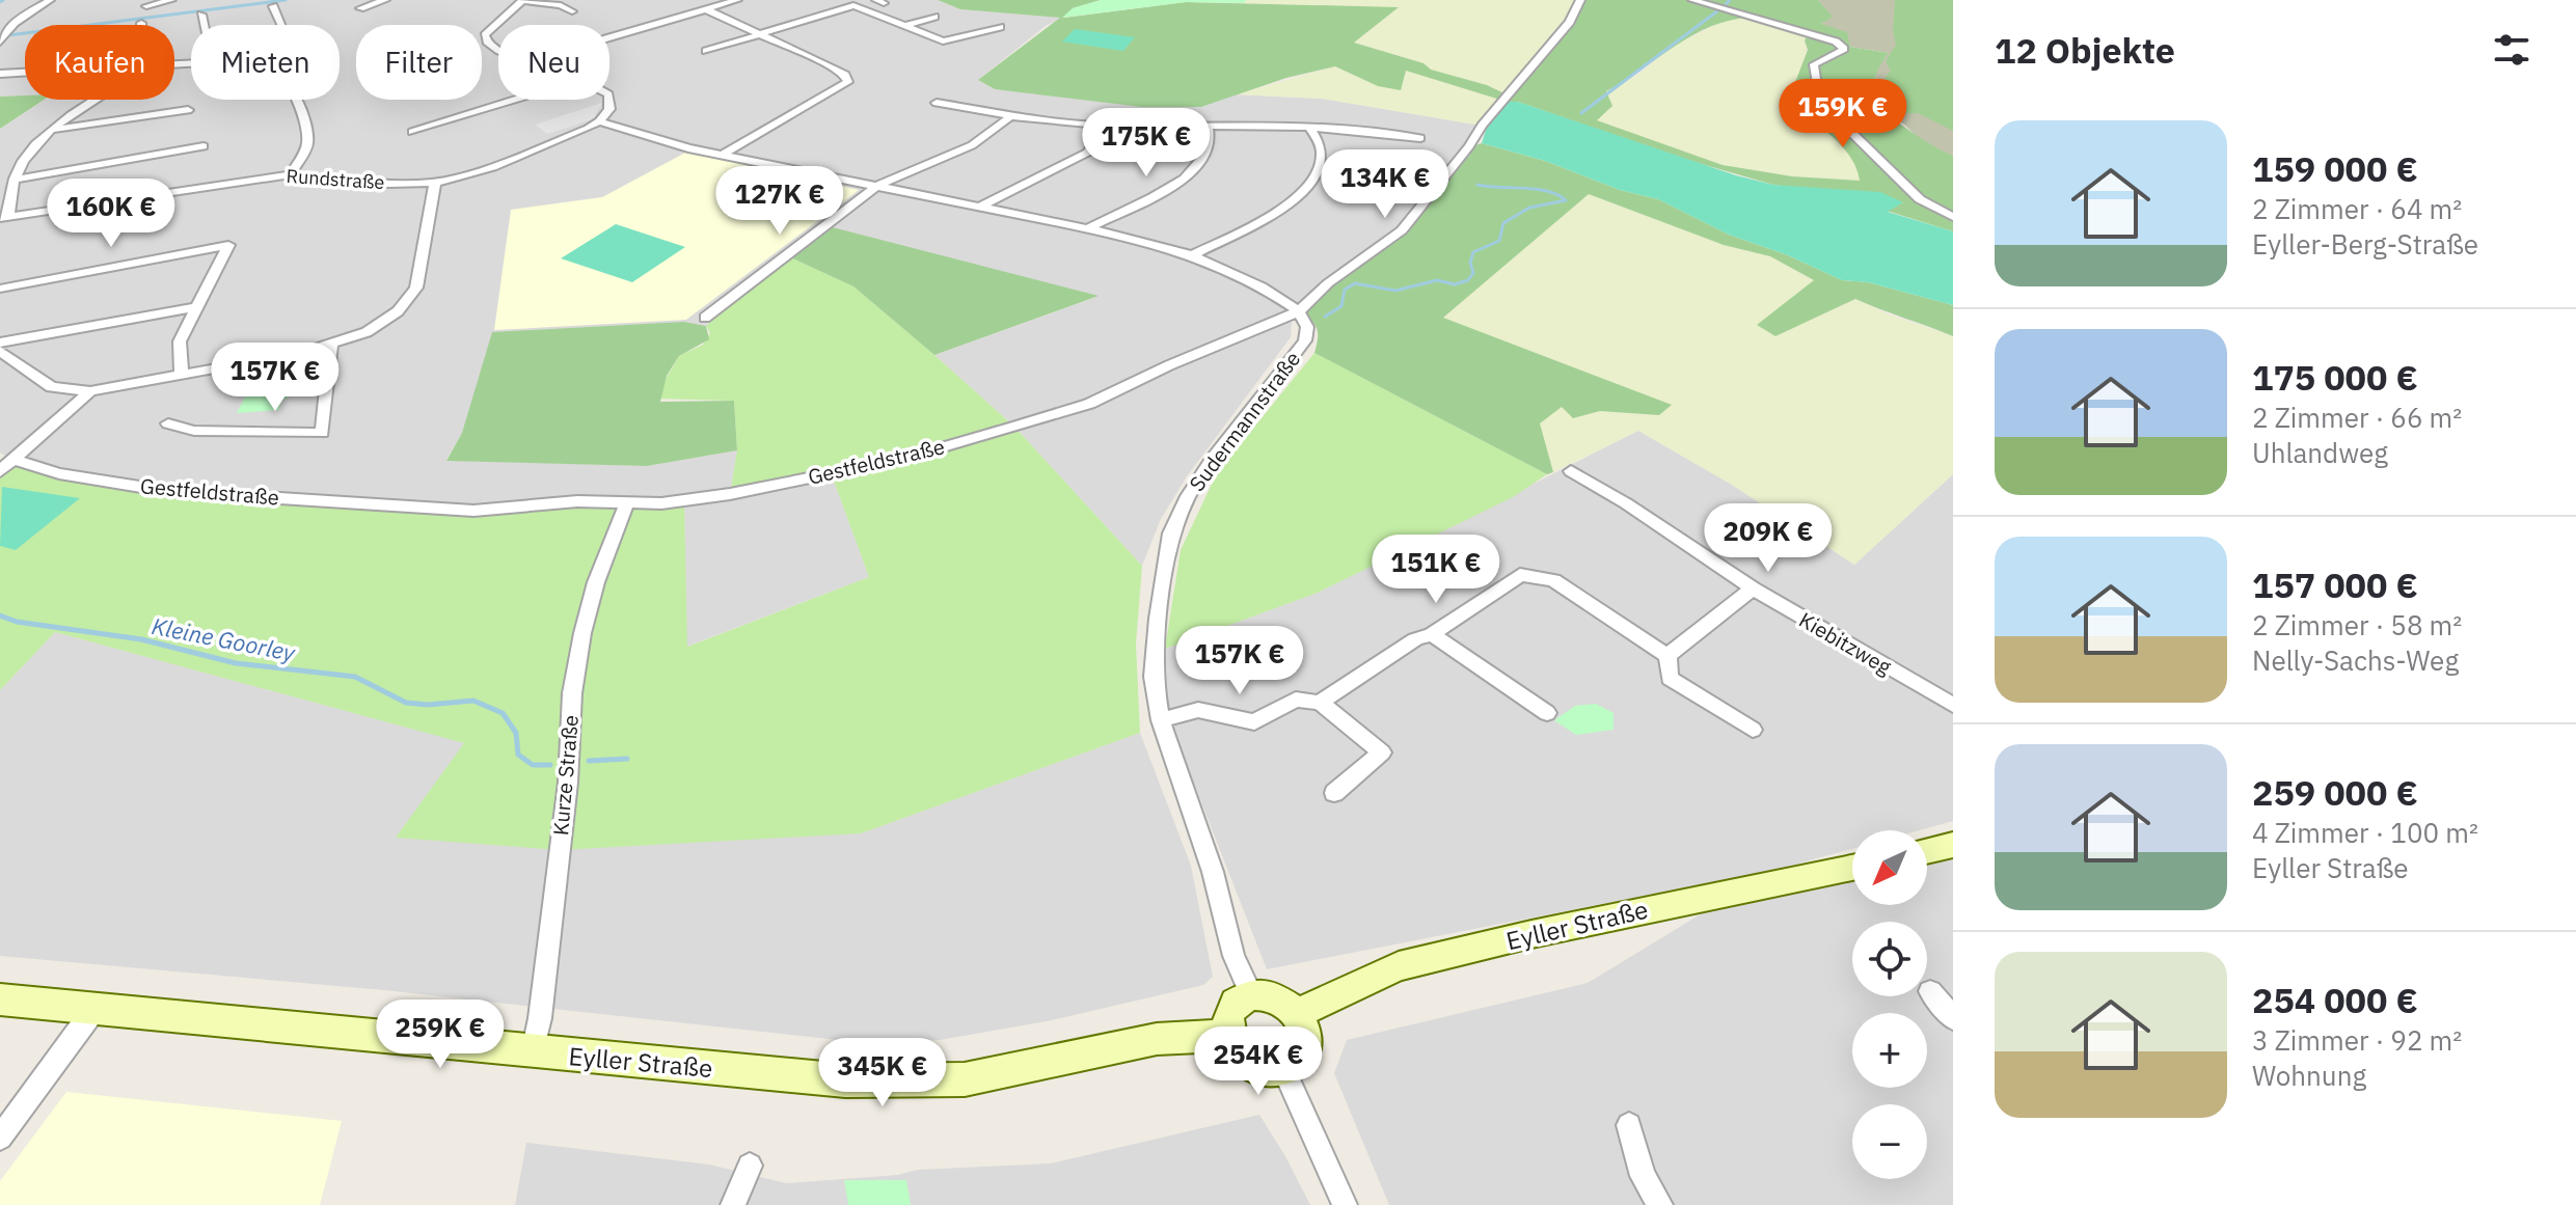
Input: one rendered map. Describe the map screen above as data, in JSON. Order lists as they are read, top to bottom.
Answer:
{
  "streets": {
    "main road": ["Eyller Straße"],
    "street": [
      "Rundstraße",
      "Sudermannstraße",
      "Gestfeldstraße",
      "Kiebitzweg",
      "Kurze Straße"
    ]
  },
  "crossings": [
    ["Sudermannstraße", "Gestfeldstraße"],
    ["Sudermannstraße", "Eyller Straße"],
    ["Gestfeldstraße", "Kurze Straße"],
    ["Kurze Straße", "Eyller Straße"]
  ],
  "water": ["Kleine Goorley"],
  "north": "bottom left",
  "page": {
    "heading": "12 Objekte",
    "chip": [
      "Kaufen",
      "Mieten",
      "Filter",
      "Neu"
    ],
    "price": [
      "159K €",
      "175K €",
      "134K €",
      "127K €",
      "160K €",
      "157K €",
      "209K €",
      "151K €",
      "157K €",
      "259K €",
      "254K €",
      "345K €"
    ],
    "list": [
      {
        "name": "159 000 €",
        "note": "2 Zimmer · 64 m² · Eyller-Berg-Straße"
      },
      {
        "name": "175 000 €",
        "note": "2 Zimmer · 66 m² · Uhlandweg"
      },
      {
        "name": "157 000 €",
        "note": "2 Zimmer · 58 m² · Nelly-Sachs-Weg"
      },
      {
        "name": "259 000 €",
        "note": "4 Zimmer · 100 m² · Eyller Straße"
      },
      {
        "name": "254 000 €",
        "note": "3 Zimmer · 92 m² · Wohnung"
      }
    ],
    "map_buttons": ["+", "−"]
  }
}
